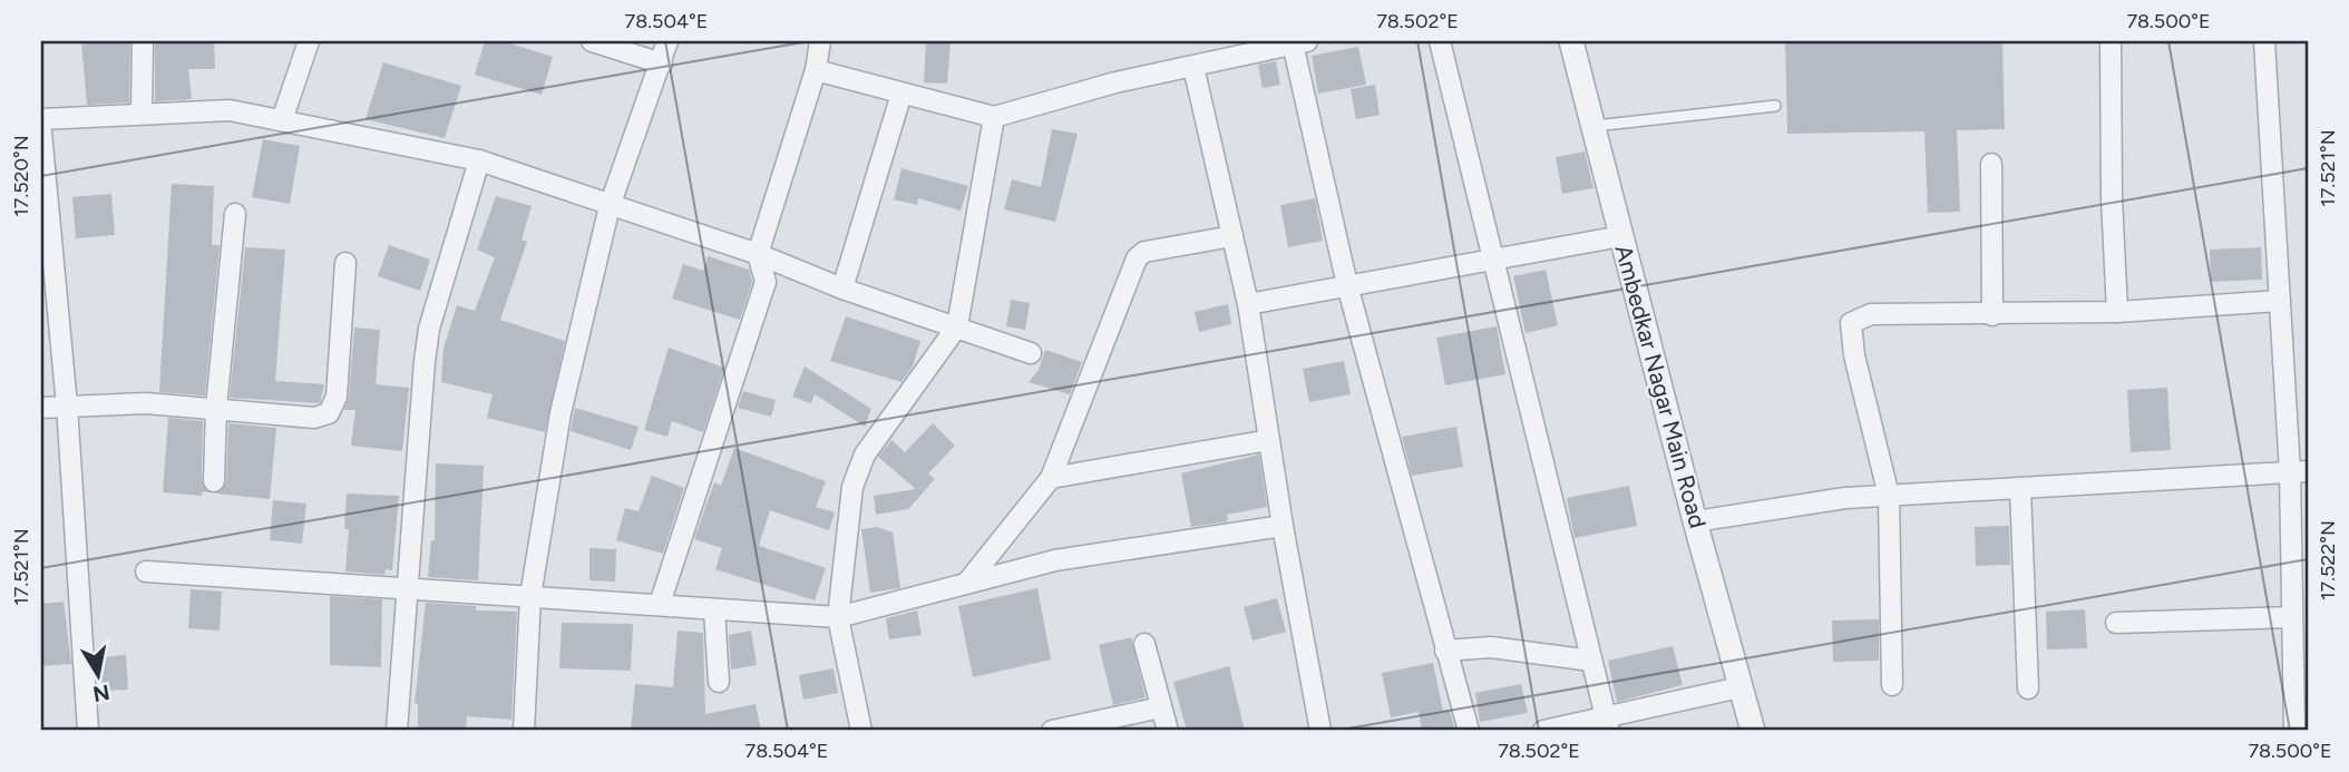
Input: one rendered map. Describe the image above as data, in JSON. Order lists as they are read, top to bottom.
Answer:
{
  "streets": {
    "street": ["Ambedkar Nagar Main Road"]
  },
  "north": "bottom",
  "coordinates": [
    "78.504°E",
    "78.502°E",
    "78.500°E",
    "17.521°N",
    "17.520°N",
    "17.522°N"
  ]
}
